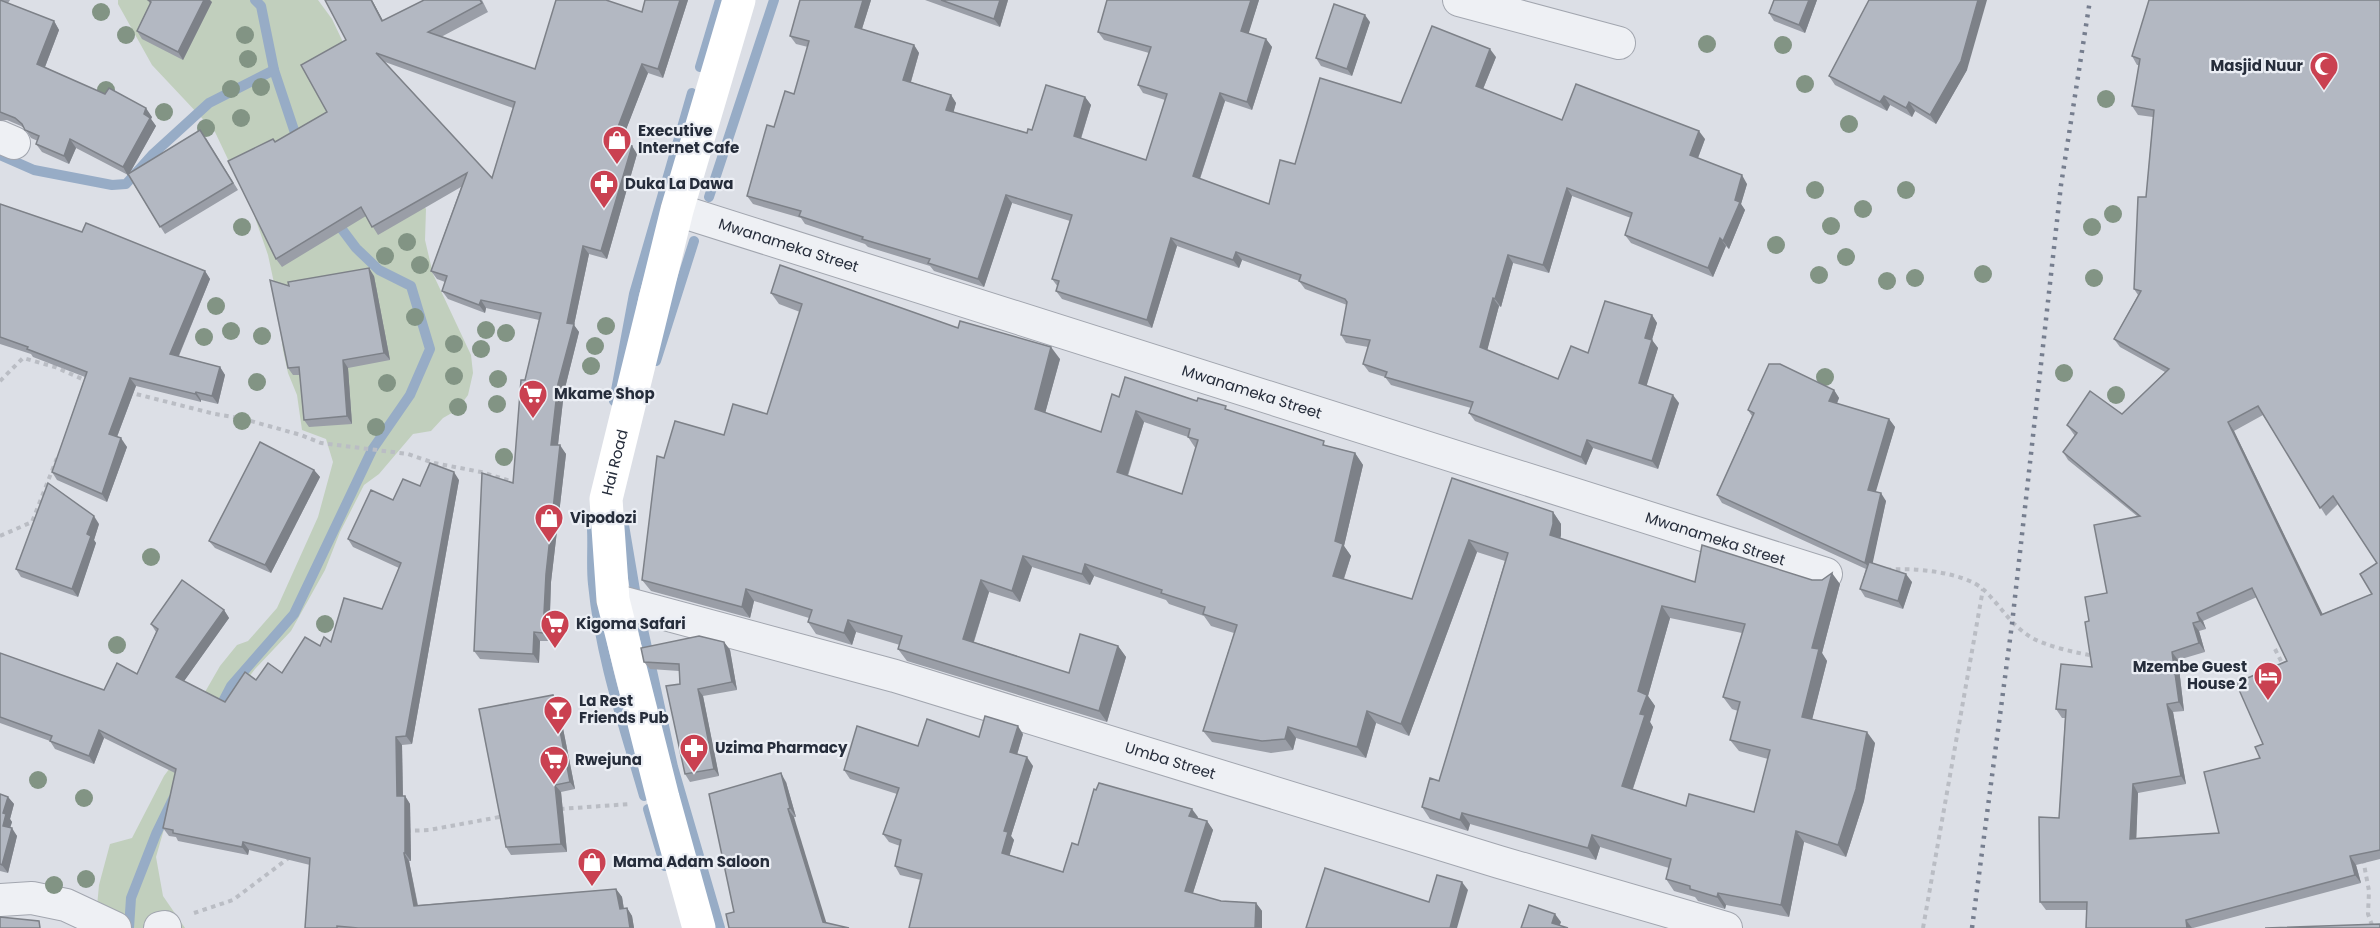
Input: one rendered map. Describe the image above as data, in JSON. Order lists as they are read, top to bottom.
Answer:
{
  "streets": {
    "street": ["Mwanameka Street", "Hai Road", "Umba Street"]
  },
  "crossings": [
    ["Mwanameka Street", "Hai Road"],
    ["Hai Road", "Umba Street"]
  ],
  "places": {
    "mosque": ["Masjid Nuur"],
    "shop": ["Executive Internet Cafe", "Vipodozi", "Mama Adam Saloon"],
    "pharmacy": ["Duka La Dawa", "Uzima Pharmacy"],
    "supermarket": ["Mkame Shop", "Kigoma Safari", "Rwejuna"],
    "hotel": ["Mzembe Guest House 2"],
    "bar": ["La Rest Friends Pub"]
  }
}
